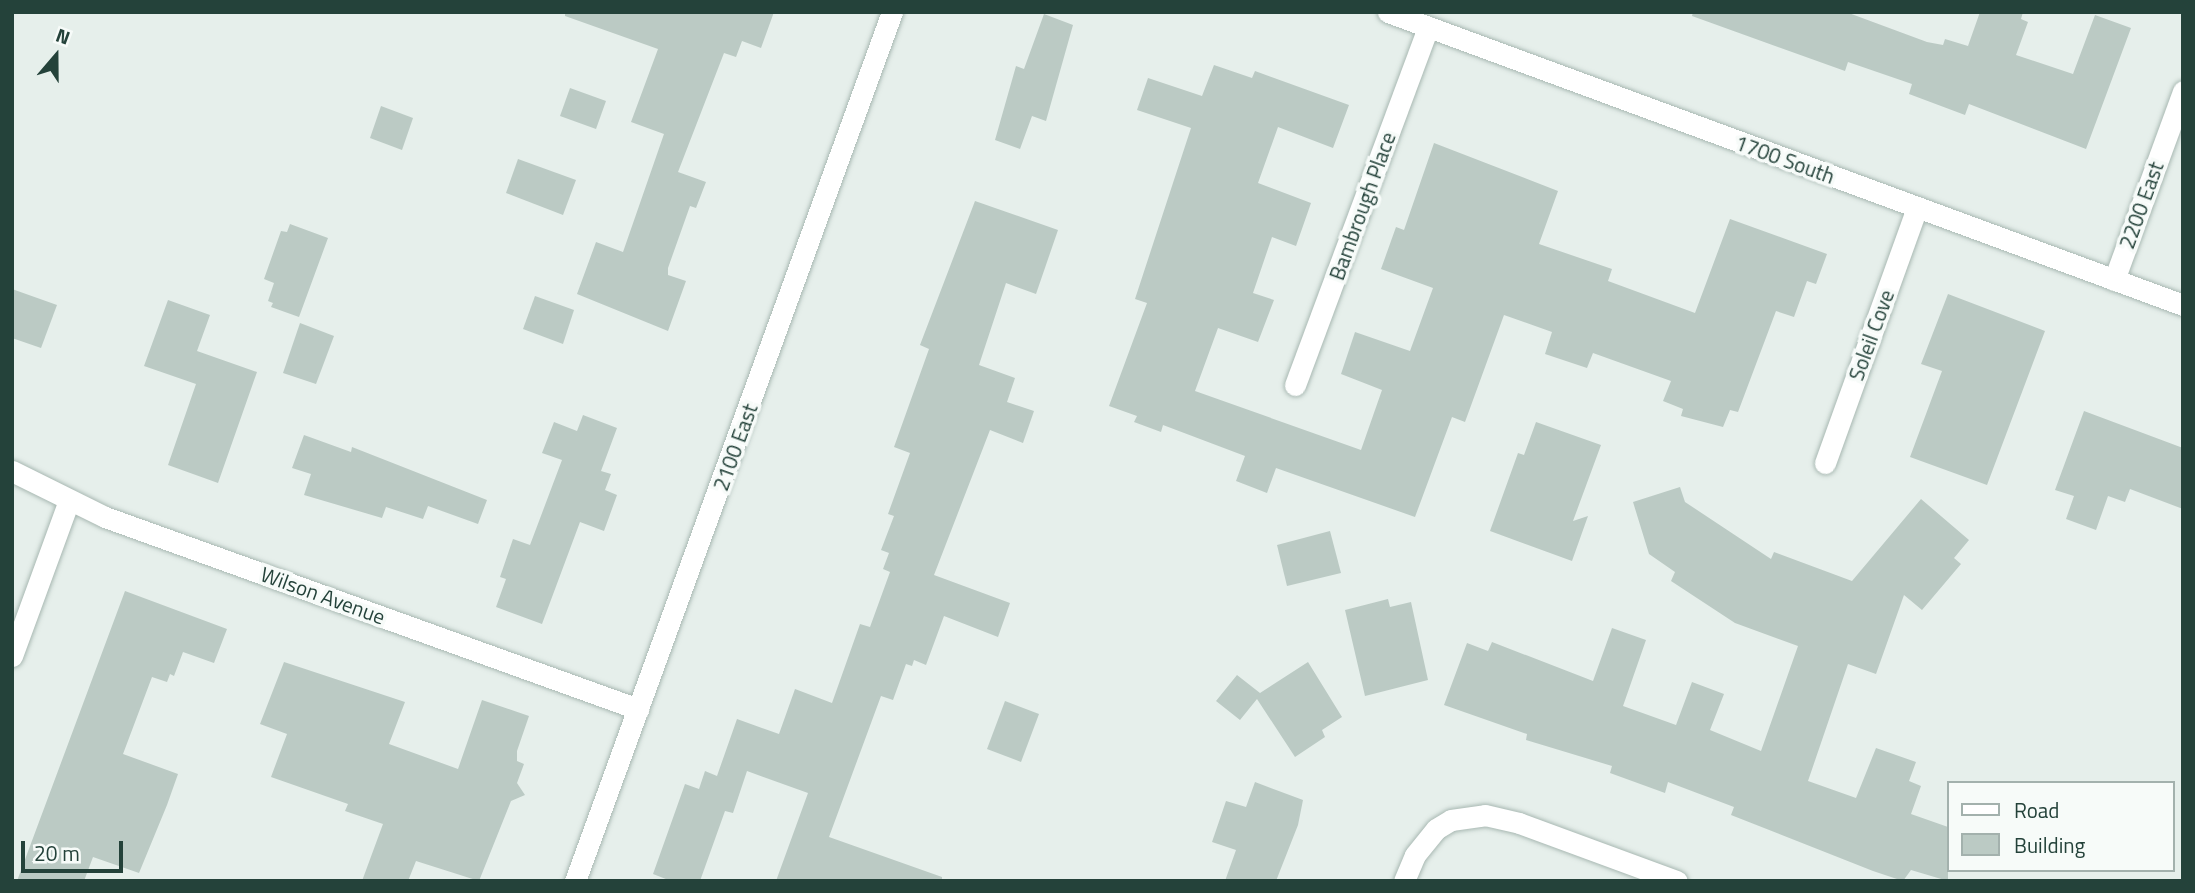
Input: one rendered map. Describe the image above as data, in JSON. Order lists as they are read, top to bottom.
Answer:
{
  "streets": {
    "street": [
      "1700 South",
      "2200 East",
      "Bambrough Place",
      "Soleil Cove",
      "2100 East",
      "Wilson Avenue"
    ]
  },
  "crossings": [
    ["1700 South", "2200 East"],
    ["1700 South", "Bambrough Place"],
    ["1700 South", "Soleil Cove"],
    ["2100 East", "Wilson Avenue"]
  ],
  "legend": ["Road", "Building"],
  "scale_bar": "20 m",
  "north": "top"
}
